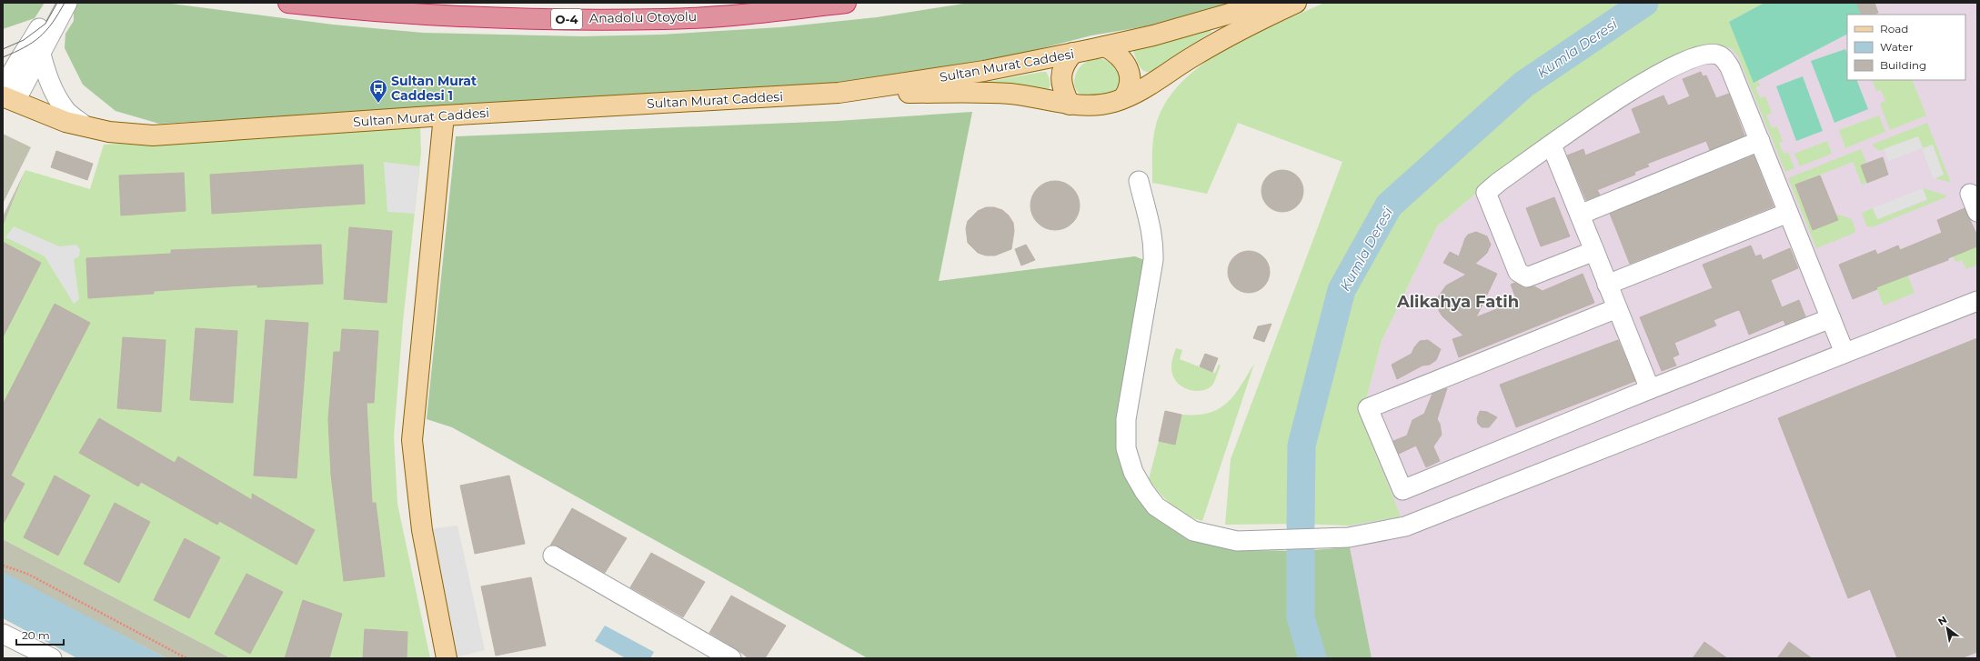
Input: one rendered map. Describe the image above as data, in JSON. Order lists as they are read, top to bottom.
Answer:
{
  "streets": {
    "highway": ["Anadolu Otoyolu", "O-4"],
    "main road": ["Sultan Murat Caddesi"]
  },
  "districts": ["Alikahya Fatih"],
  "water": ["Kumla Deresi"],
  "places": {
    "bus stop": ["Sultan Murat Caddesi 1"]
  },
  "legend": ["Road", "Water", "Building"],
  "scale_bar": "20 m",
  "north": "top left"
}
